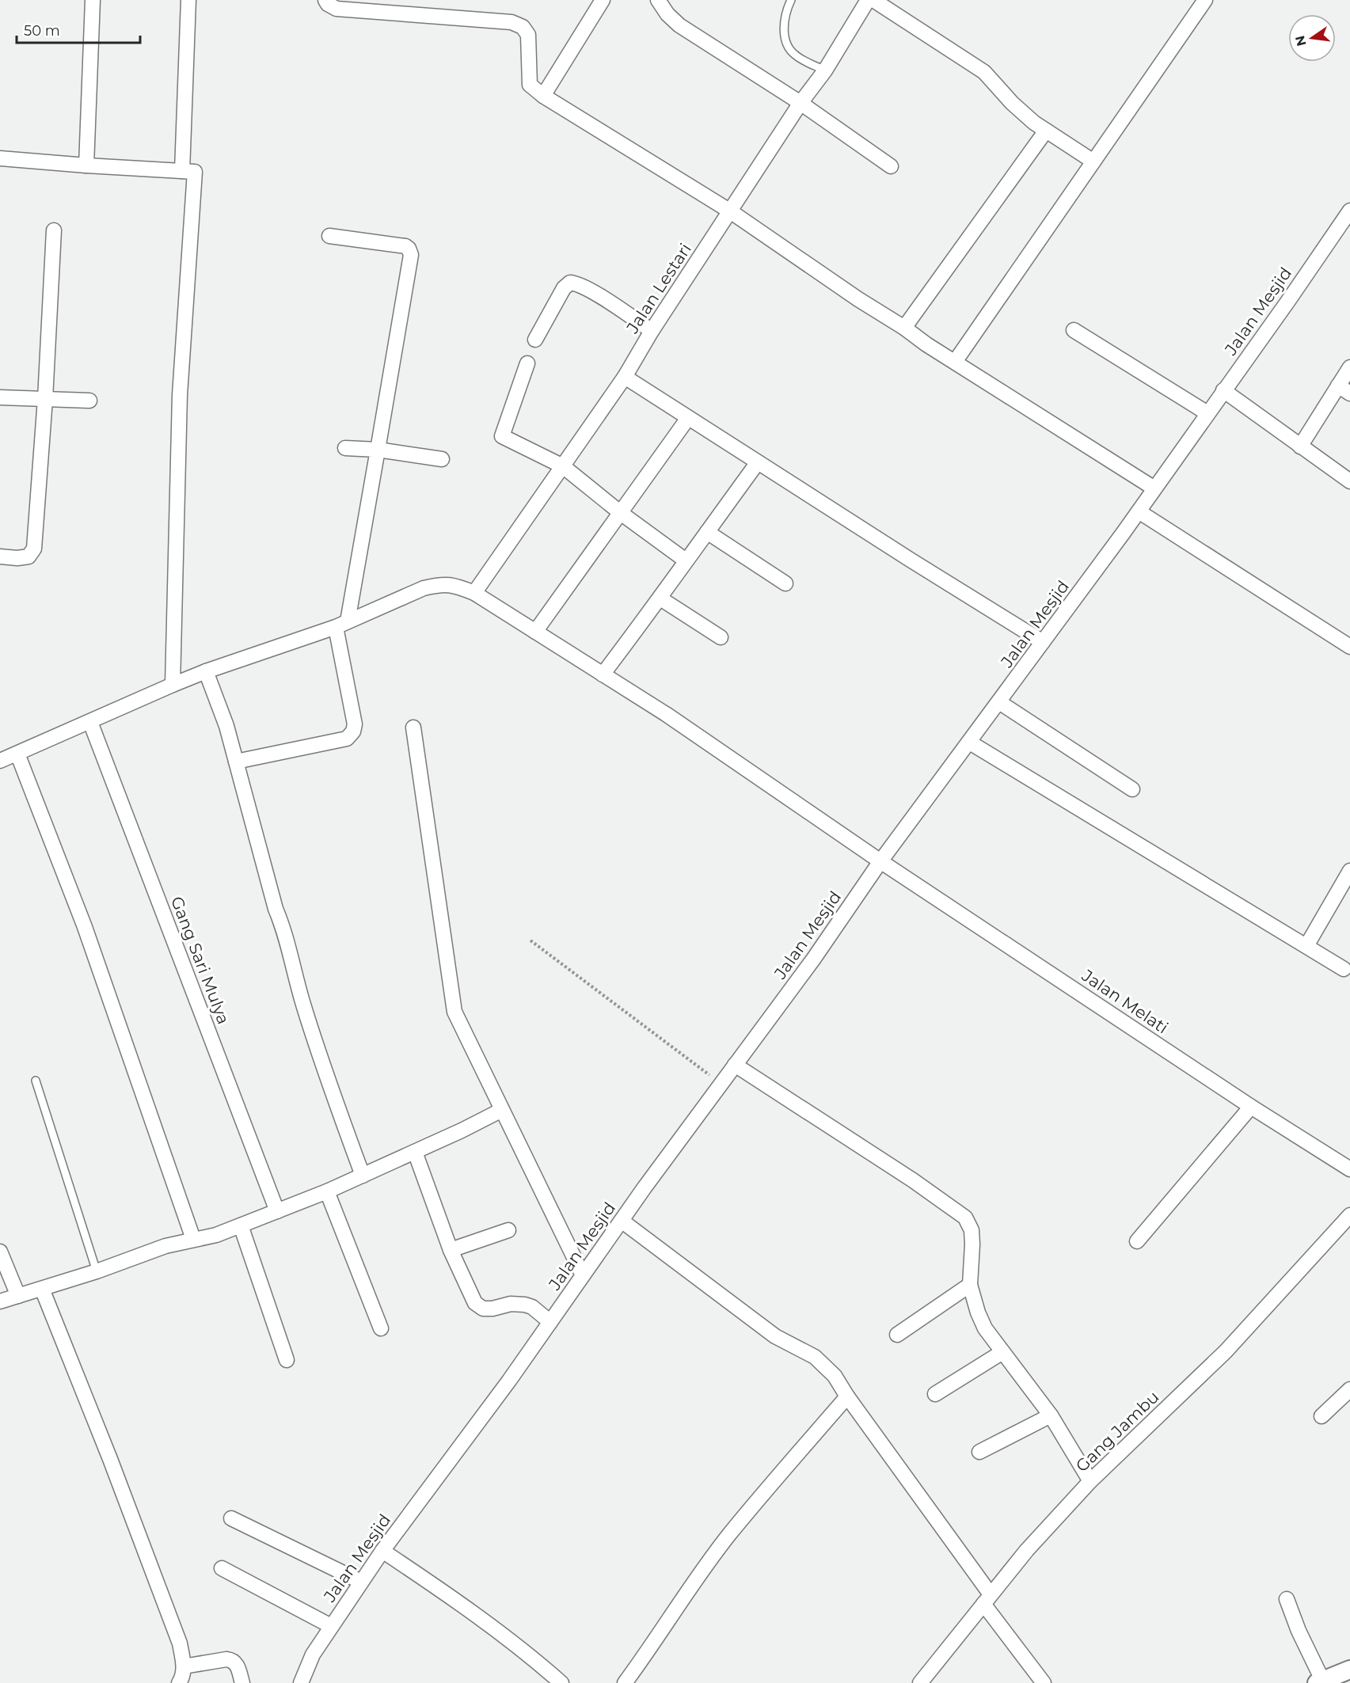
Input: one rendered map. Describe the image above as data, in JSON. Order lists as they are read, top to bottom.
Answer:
{
  "streets": {
    "street": [
      "Jalan Lestari",
      "Jalan Mesjid",
      "Gang Sari Mulya",
      "Jalan Melati",
      "Gang Jambu"
    ]
  },
  "crossings": [
    ["Jalan Lestari", "Jalan Melati"],
    ["Jalan Mesjid", "Jalan Melati"],
    ["Gang Sari Mulya", "Jalan Melati"]
  ],
  "scale_bar": "50 m",
  "north": "left"
}
